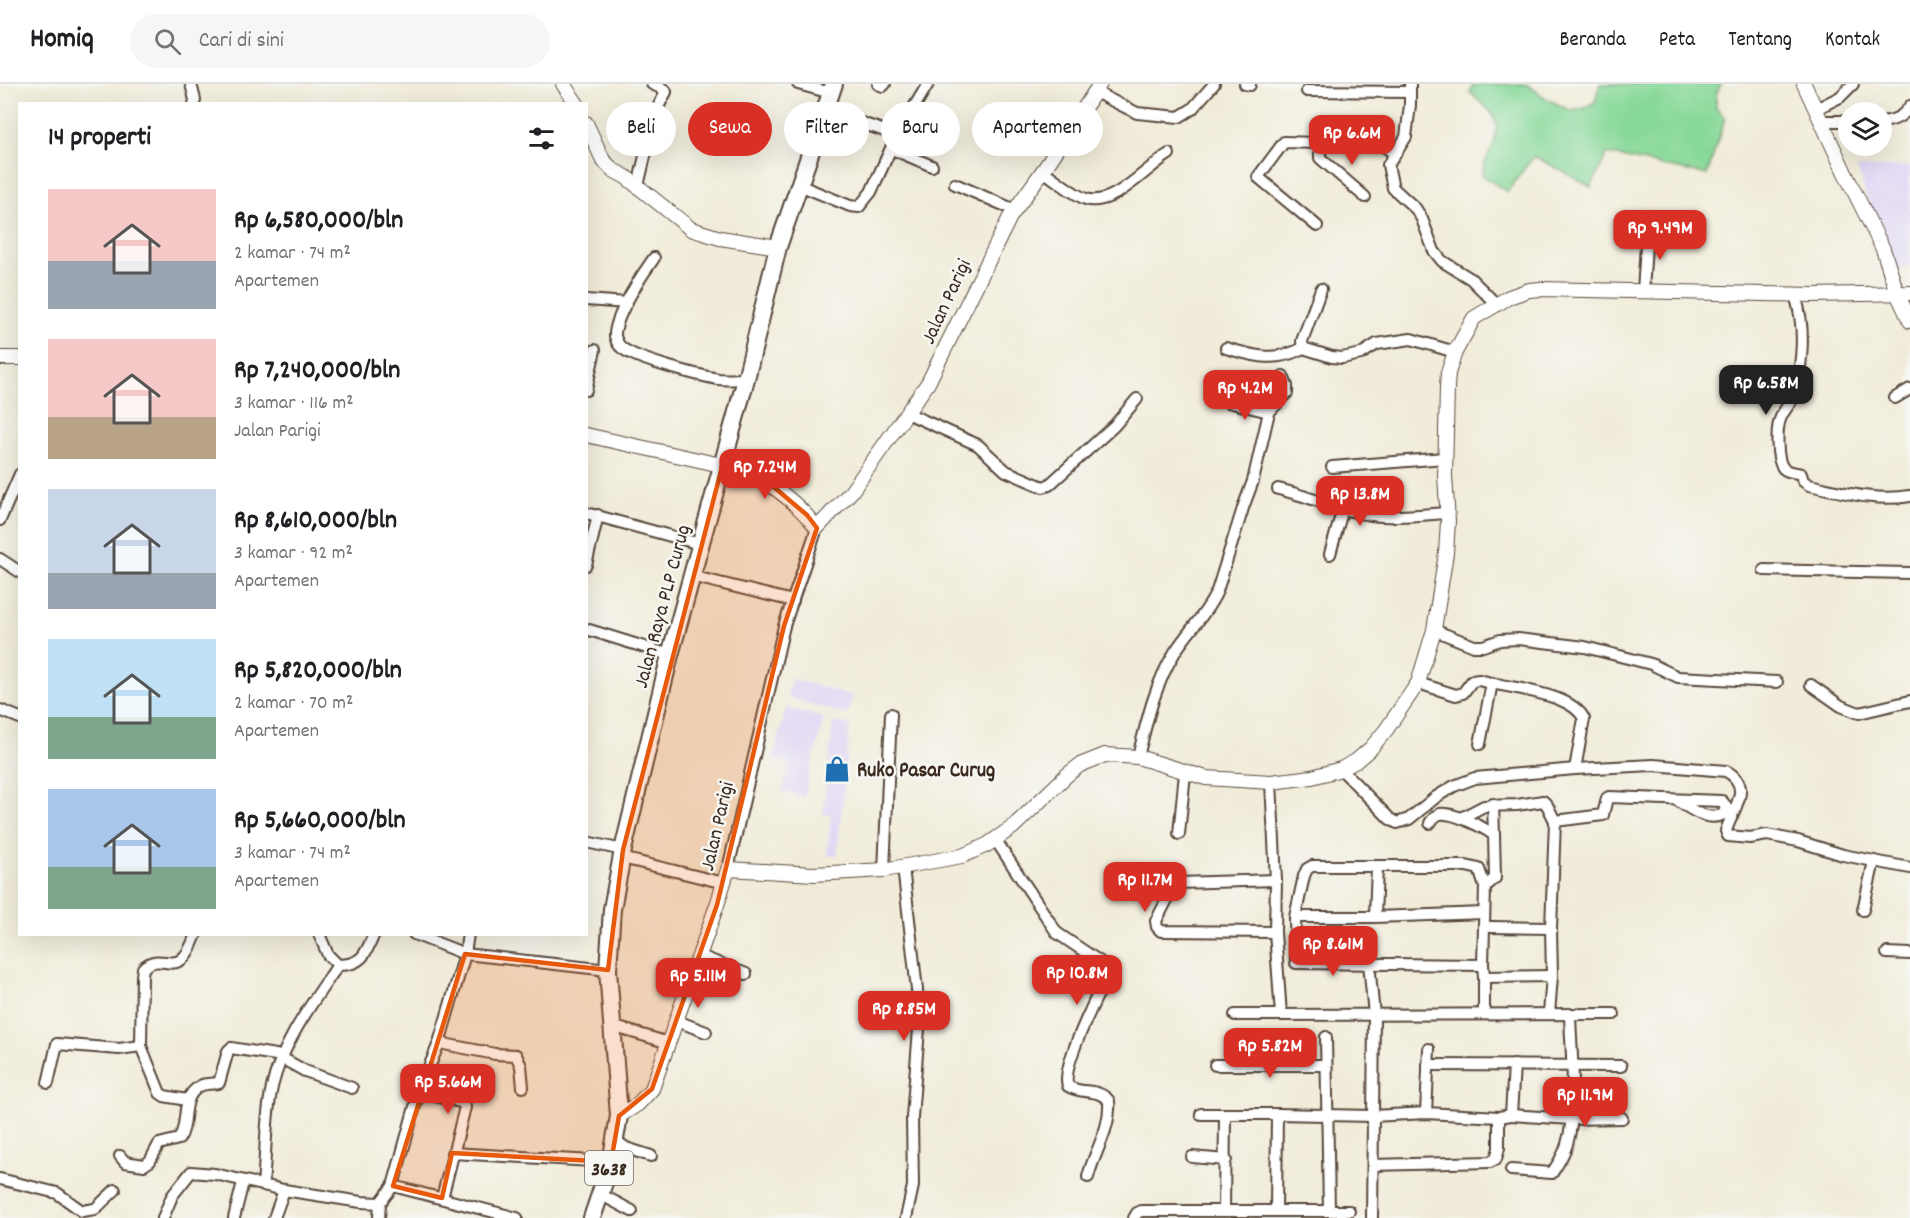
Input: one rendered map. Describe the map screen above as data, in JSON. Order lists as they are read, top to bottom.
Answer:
{
  "streets": {
    "main road": ["Jalan Raya PLP Curug", "3638"],
    "street": ["Jalan Parigi"]
  },
  "crossings": [
    ["Jalan Parigi", "Jalan Raya PLP Curug"],
    ["Jalan Parigi", "3638"],
    ["Jalan Raya PLP Curug", "3638"]
  ],
  "places": {
    "shop": ["Ruko Pasar Curug"]
  },
  "page": {
    "header": "Homiq",
    "search": "Cari di sini",
    "nav": [
      "Beranda",
      "Peta",
      "Tentang",
      "Kontak"
    ],
    "chip": [
      "Beli",
      "Sewa",
      "Filter",
      "Baru",
      "Apartemen"
    ],
    "heading": "14 properti",
    "price": [
      "Rp 6.6M",
      "Rp 9.49M",
      "Rp 6.58M",
      "Rp 4.2M",
      "Rp 7.24M",
      "Rp 13.8M",
      "Rp 11.7M",
      "Rp 8.61M",
      "Rp 10.8M",
      "Rp 5.11M",
      "Rp 8.85M",
      "Rp 5.82M",
      "Rp 5.66M",
      "Rp 11.9M"
    ],
    "list": [
      {
        "name": "Rp 6,580,000/bln",
        "note": "2 kamar · 74 m² · Apartemen"
      },
      {
        "name": "Rp 7,240,000/bln",
        "note": "3 kamar · 116 m² · Jalan Parigi"
      },
      {
        "name": "Rp 8,610,000/bln",
        "note": "3 kamar · 92 m² · Apartemen"
      },
      {
        "name": "Rp 5,820,000/bln",
        "note": "2 kamar · 70 m² · Apartemen"
      },
      {
        "name": "Rp 5,660,000/bln",
        "note": "3 kamar · 74 m² · Apartemen"
      }
    ]
  }
}
